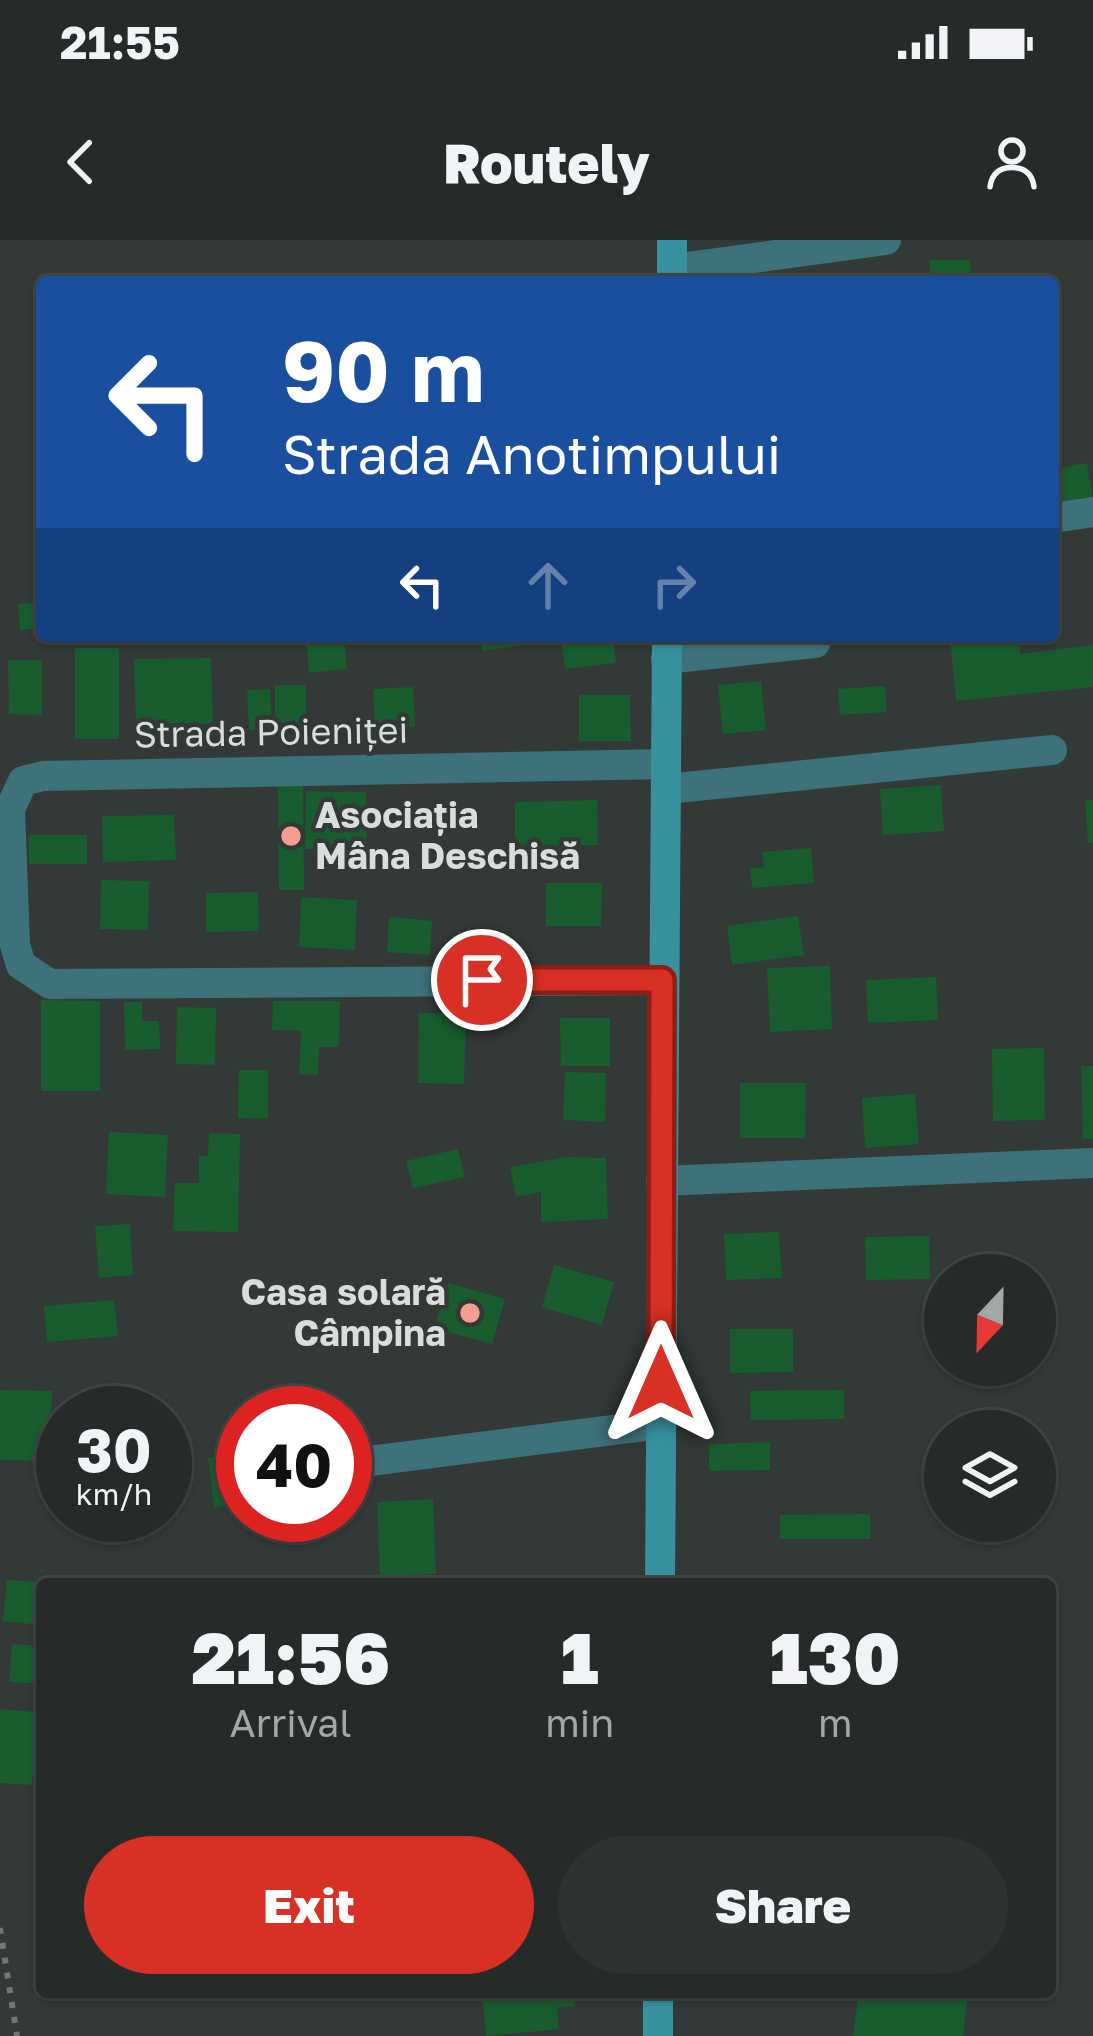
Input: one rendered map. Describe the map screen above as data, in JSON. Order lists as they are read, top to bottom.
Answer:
{
  "streets": {
    "street": ["Strada Poieniței"]
  },
  "places": ["Asociația Mâna Deschisă", "Casa solară Câmpina"],
  "north": "bottom",
  "page": {
    "status": "21:55",
    "header": "Routely",
    "turn": ["90 m", "Strada Anotimpului"],
    "speed": "30 km/h",
    "limit": "40",
    "eta": [
      "21:56",
      "Arrival",
      "1",
      "min",
      "130",
      "m"
    ],
    "buttons": ["Exit", "Share"]
  }
}
